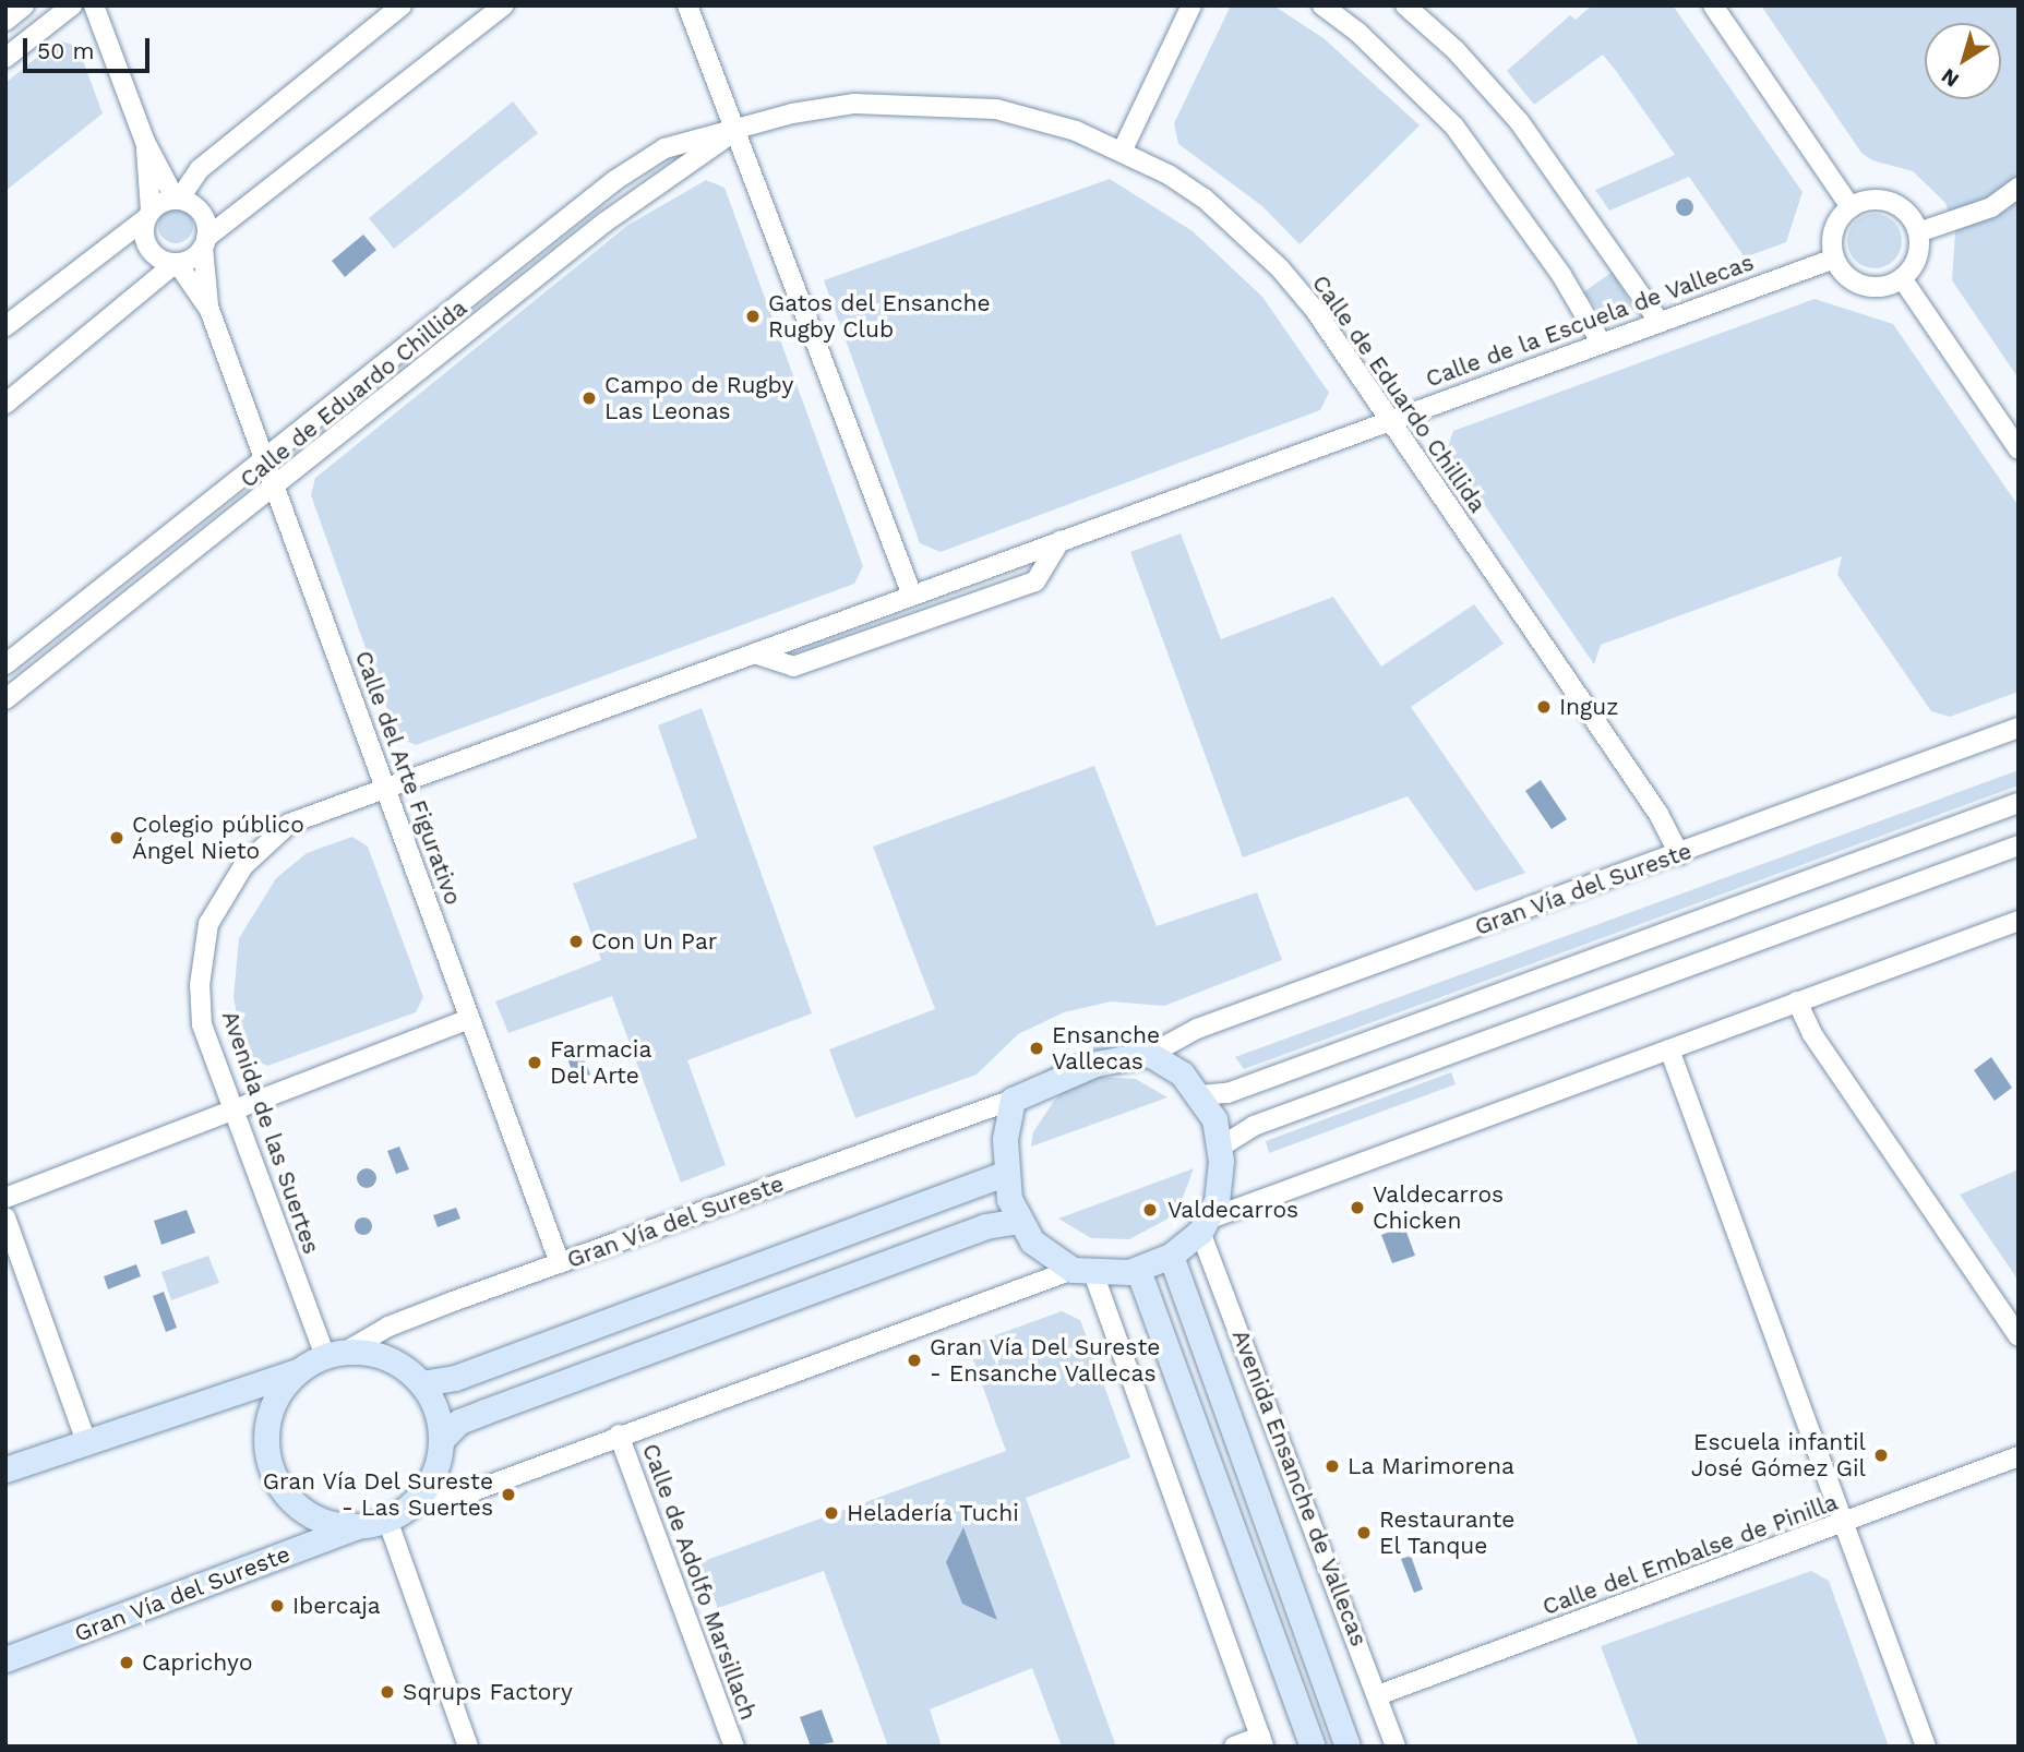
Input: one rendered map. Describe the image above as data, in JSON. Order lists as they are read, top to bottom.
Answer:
{
  "streets": {
    "main road": ["Gran Vía del Sureste", "Avenida Ensanche de Vallecas"],
    "street": [
      "Calle de la Escuela de Vallecas",
      "Calle de Eduardo Chillida",
      "Calle del Arte Figurativo",
      "Avenida de las Suertes",
      "Calle del Embalse de Pinilla",
      "Calle de Adolfo Marsillach"
    ]
  },
  "crossings": [
    ["Calle de la Escuela de Vallecas", "Calle de Eduardo Chillida"],
    ["Calle de la Escuela de Vallecas", "Calle del Arte Figurativo"],
    ["Calle de la Escuela de Vallecas", "Avenida de las Suertes"],
    ["Calle de Eduardo Chillida", "Calle del Arte Figurativo"],
    ["Calle de Eduardo Chillida", "Gran Vía del Sureste"],
    ["Calle del Arte Figurativo", "Gran Vía del Sureste"],
    ["Calle del Arte Figurativo", "Avenida de las Suertes"],
    ["Gran Vía del Sureste", "Avenida de las Suertes"],
    ["Gran Vía del Sureste", "Avenida Ensanche de Vallecas"],
    ["Avenida Ensanche de Vallecas", "Calle del Embalse de Pinilla"]
  ],
  "places": [
    "Gatos del Ensanche Rugby Club",
    "Campo de Rugby Las Leonas",
    "Inguz",
    "Colegio público Ángel Nieto",
    "Con Un Par",
    "Ensanche Vallecas",
    "Farmacia Del Arte",
    "Valdecarros Chicken",
    "Valdecarros",
    "Gran Vía Del Sureste - Ensanche Vallecas",
    "Escuela infantil José Gómez Gil",
    "La Marimorena",
    "Gran Vía Del Sureste - Las Suertes",
    "Heladería Tuchi",
    "Restaurante El Tanque",
    "Ibercaja",
    "Caprichyo",
    "Sqrups Factory"
  ],
  "scale_bar": "50 m",
  "north": "bottom left"
}
